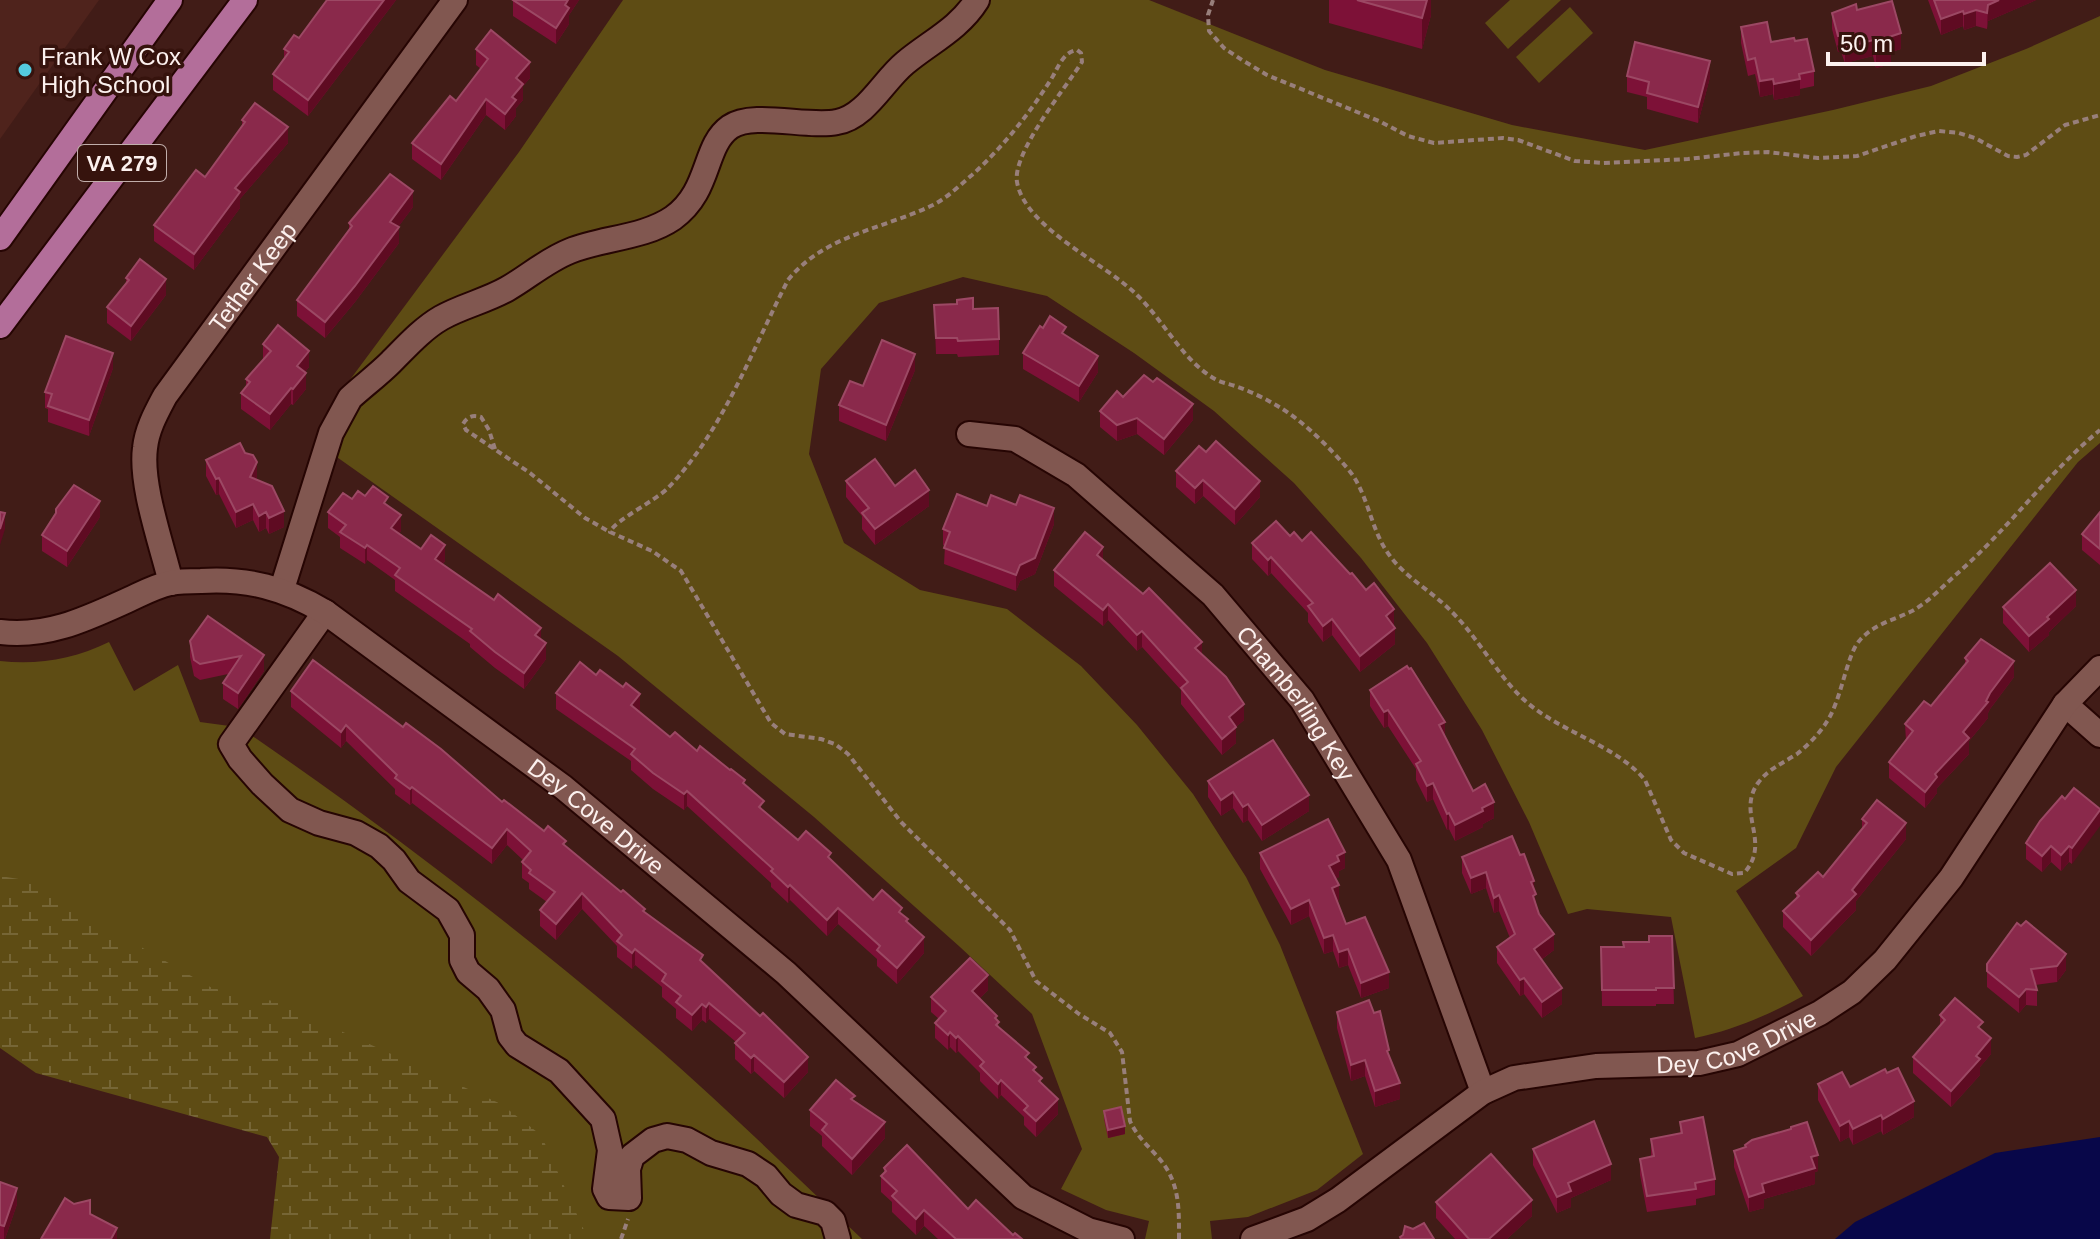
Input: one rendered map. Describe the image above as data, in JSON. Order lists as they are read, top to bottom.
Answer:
{
  "streets": {
    "main road": ["VA 279"],
    "street": ["Tether Keep", "Chamberling Key", "Dey Cove Drive"]
  },
  "crossings": [
    ["Tether Keep", "Dey Cove Drive"],
    ["Chamberling Key", "Dey Cove Drive"]
  ],
  "places": ["Frank W Cox High School"],
  "scale_bar": "50 m"
}
